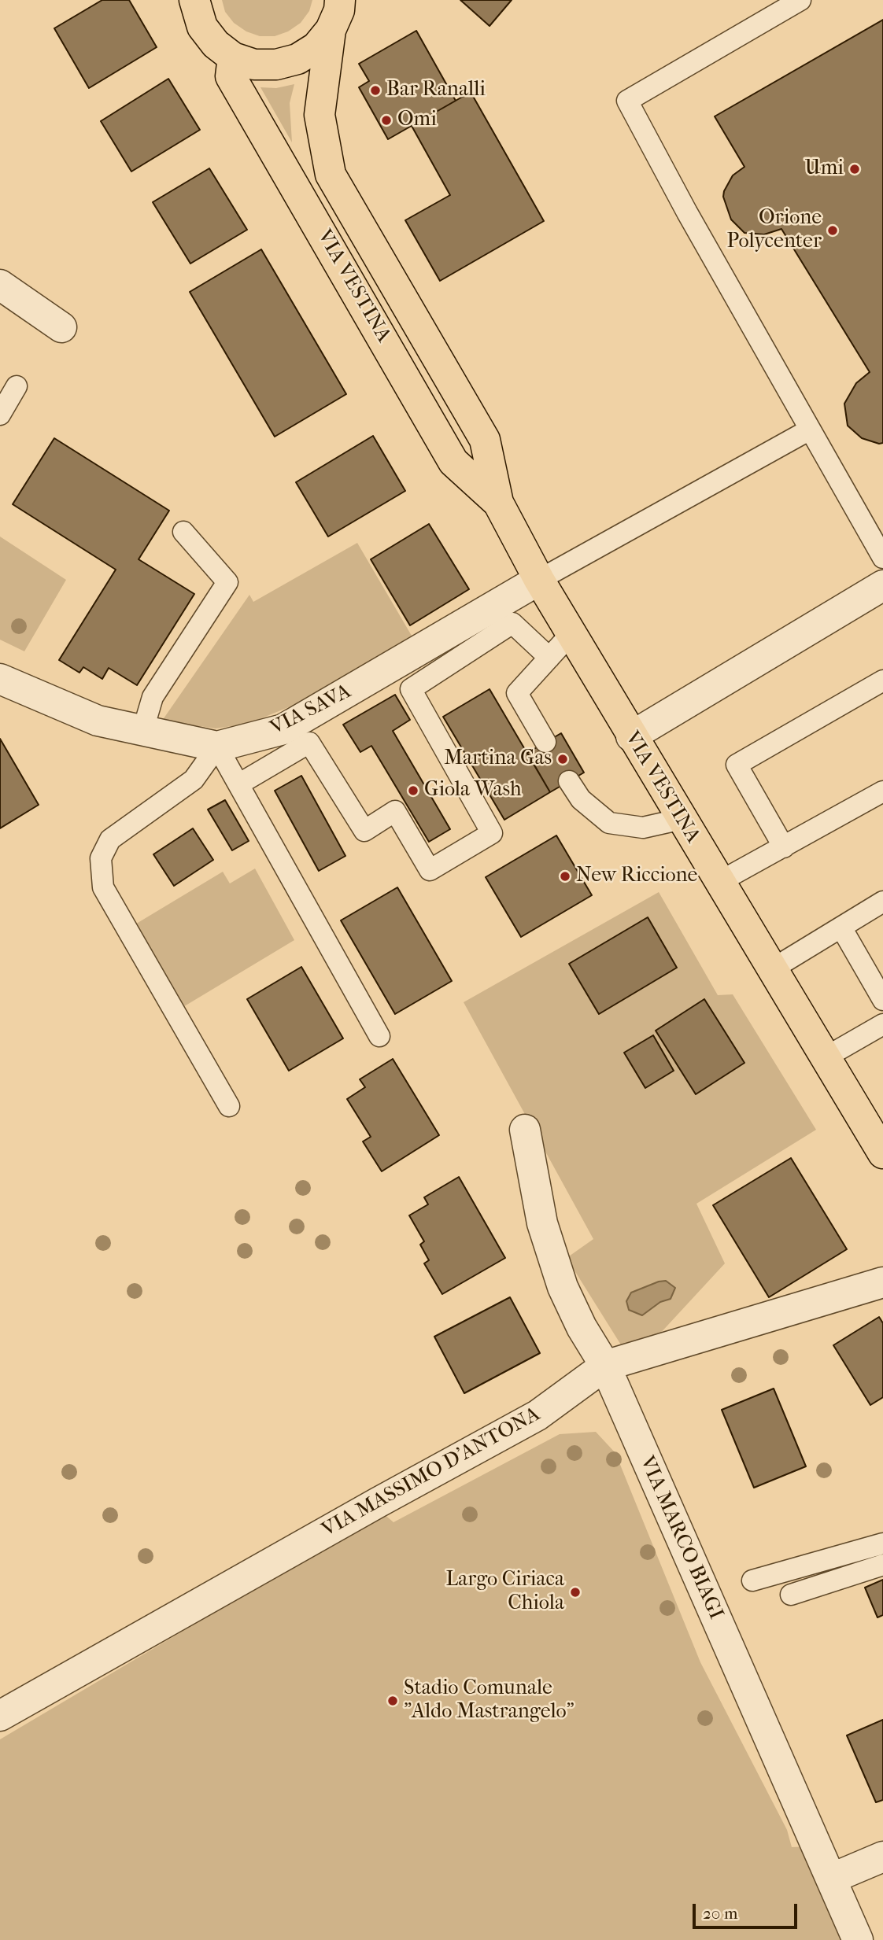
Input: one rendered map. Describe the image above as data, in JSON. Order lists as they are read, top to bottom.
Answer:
{
  "streets": {
    "main road": ["VIA VESTINA"],
    "street": ["VIA SAVA", "VIA MASSIMO D'ANTONA", "VIA MARCO BIAGI"]
  },
  "crossings": [
    ["VIA VESTINA", "VIA SAVA"],
    ["VIA MASSIMO D'ANTONA", "VIA MARCO BIAGI"]
  ],
  "places": [
    "Bar Ranalli",
    "Omi",
    "Umi",
    "Orione Polycenter",
    "Martina Gas",
    "Giola Wash",
    "New Riccione",
    "Largo Ciriaca Chiola",
    "Stadio Comunale \"Aldo Mastrangelo\""
  ],
  "scale_bar": "20 m"
}
